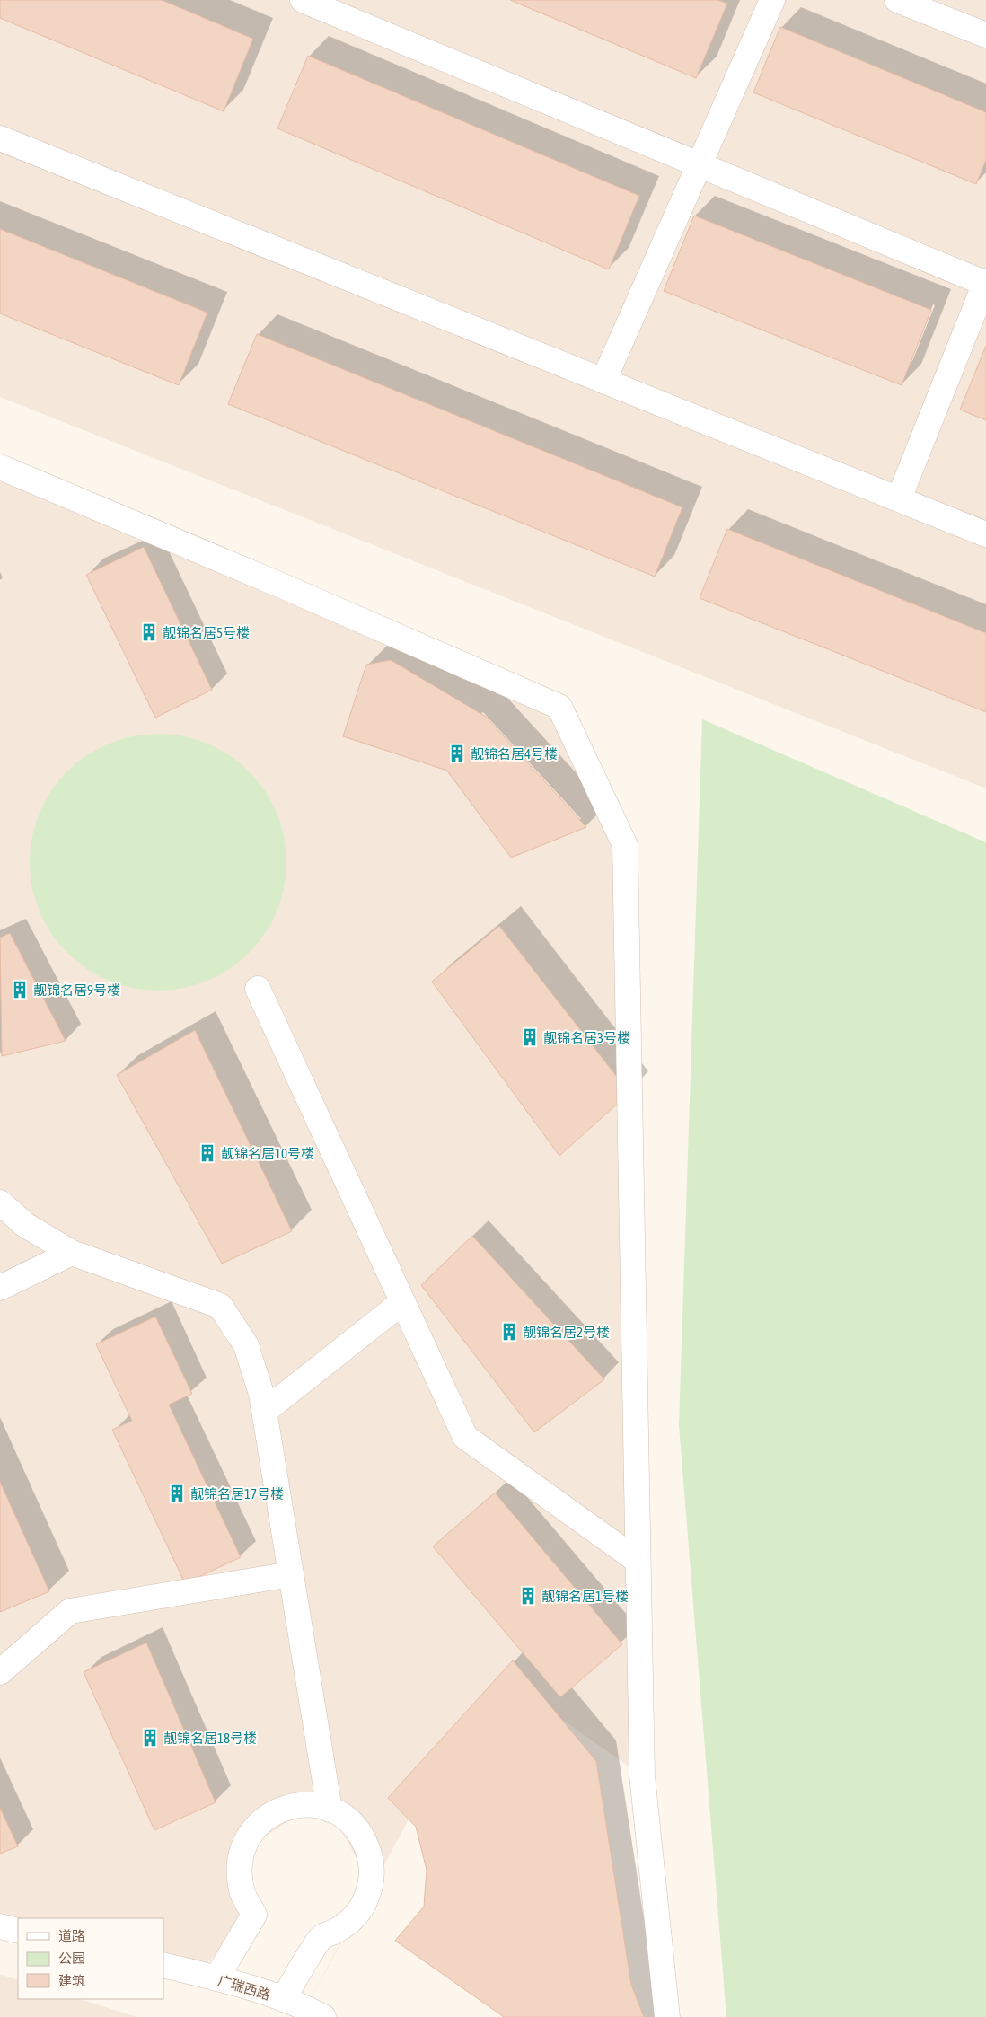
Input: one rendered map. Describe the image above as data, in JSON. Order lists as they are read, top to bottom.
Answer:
{
  "streets": {
    "street": ["广瑞西路"]
  },
  "places": {
    "building": [
      "靓锦名居5号楼",
      "靓锦名居4号楼",
      "靓锦名居9号楼",
      "靓锦名居3号楼",
      "靓锦名居10号楼",
      "靓锦名居2号楼",
      "靓锦名居17号楼",
      "靓锦名居1号楼",
      "靓锦名居18号楼"
    ]
  },
  "legend": ["道路", "公园", "建筑"]
}
